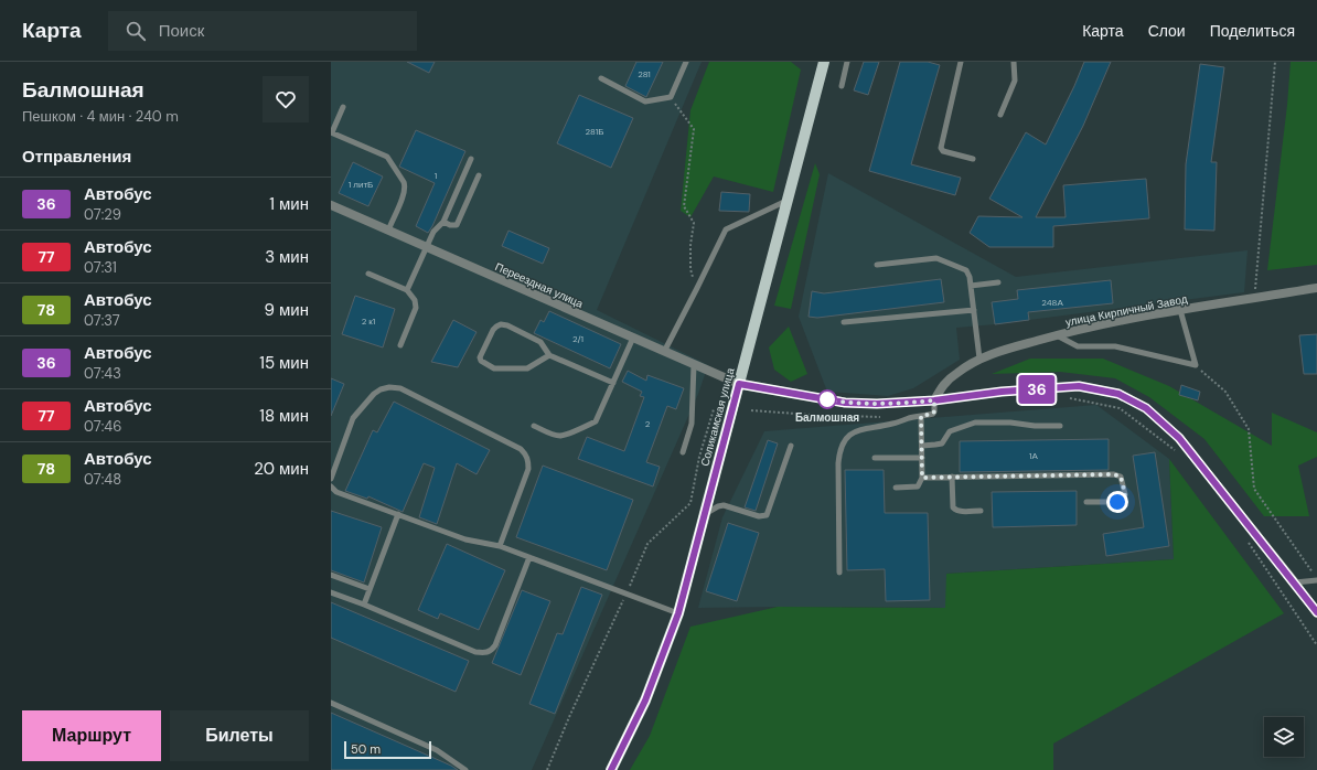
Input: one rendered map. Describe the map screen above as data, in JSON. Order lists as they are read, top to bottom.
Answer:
{
  "streets": {
    "main road": ["Соликамская улица"],
    "street": ["Переездная улица", "улица Кирпичный Завод"]
  },
  "crossings": [
    ["Переездная улица", "улица Кирпичный Завод"],
    ["Переездная улица", "Соликамская улица"]
  ],
  "places": ["Балмошная"],
  "lines": ["bus line 36"],
  "house_numbers": [
    "281",
    "281Б",
    "1",
    "1 литБ",
    "248А",
    "2 к1",
    "2/1",
    "2",
    "1А"
  ],
  "scale_bar": "50 m",
  "page": {
    "header": "Карта",
    "search": "Поиск",
    "nav": ["Карта", "Слои", "Поделиться"],
    "heading": [
      ["Балмошная", "Пешком · 4 мин · 240 m"],
      "Отправления"
    ],
    "on_map": "36",
    "list": [
      {
        "mark": "36",
        "name": "Автобус",
        "note": "07:29",
        "value": "1 мин"
      },
      {
        "mark": "77",
        "name": "Автобус",
        "note": "07:31",
        "value": "3 мин"
      },
      {
        "mark": "78",
        "name": "Автобус",
        "note": "07:37",
        "value": "9 мин"
      },
      {
        "mark": "36",
        "name": "Автобус",
        "note": "07:43",
        "value": "15 мин"
      },
      {
        "mark": "77",
        "name": "Автобус",
        "note": "07:46",
        "value": "18 мин"
      },
      {
        "mark": "78",
        "name": "Автобус",
        "note": "07:48",
        "value": "20 мин"
      }
    ],
    "buttons": ["Маршрут", "Билеты"],
    "scale": "50 m"
  }
}
